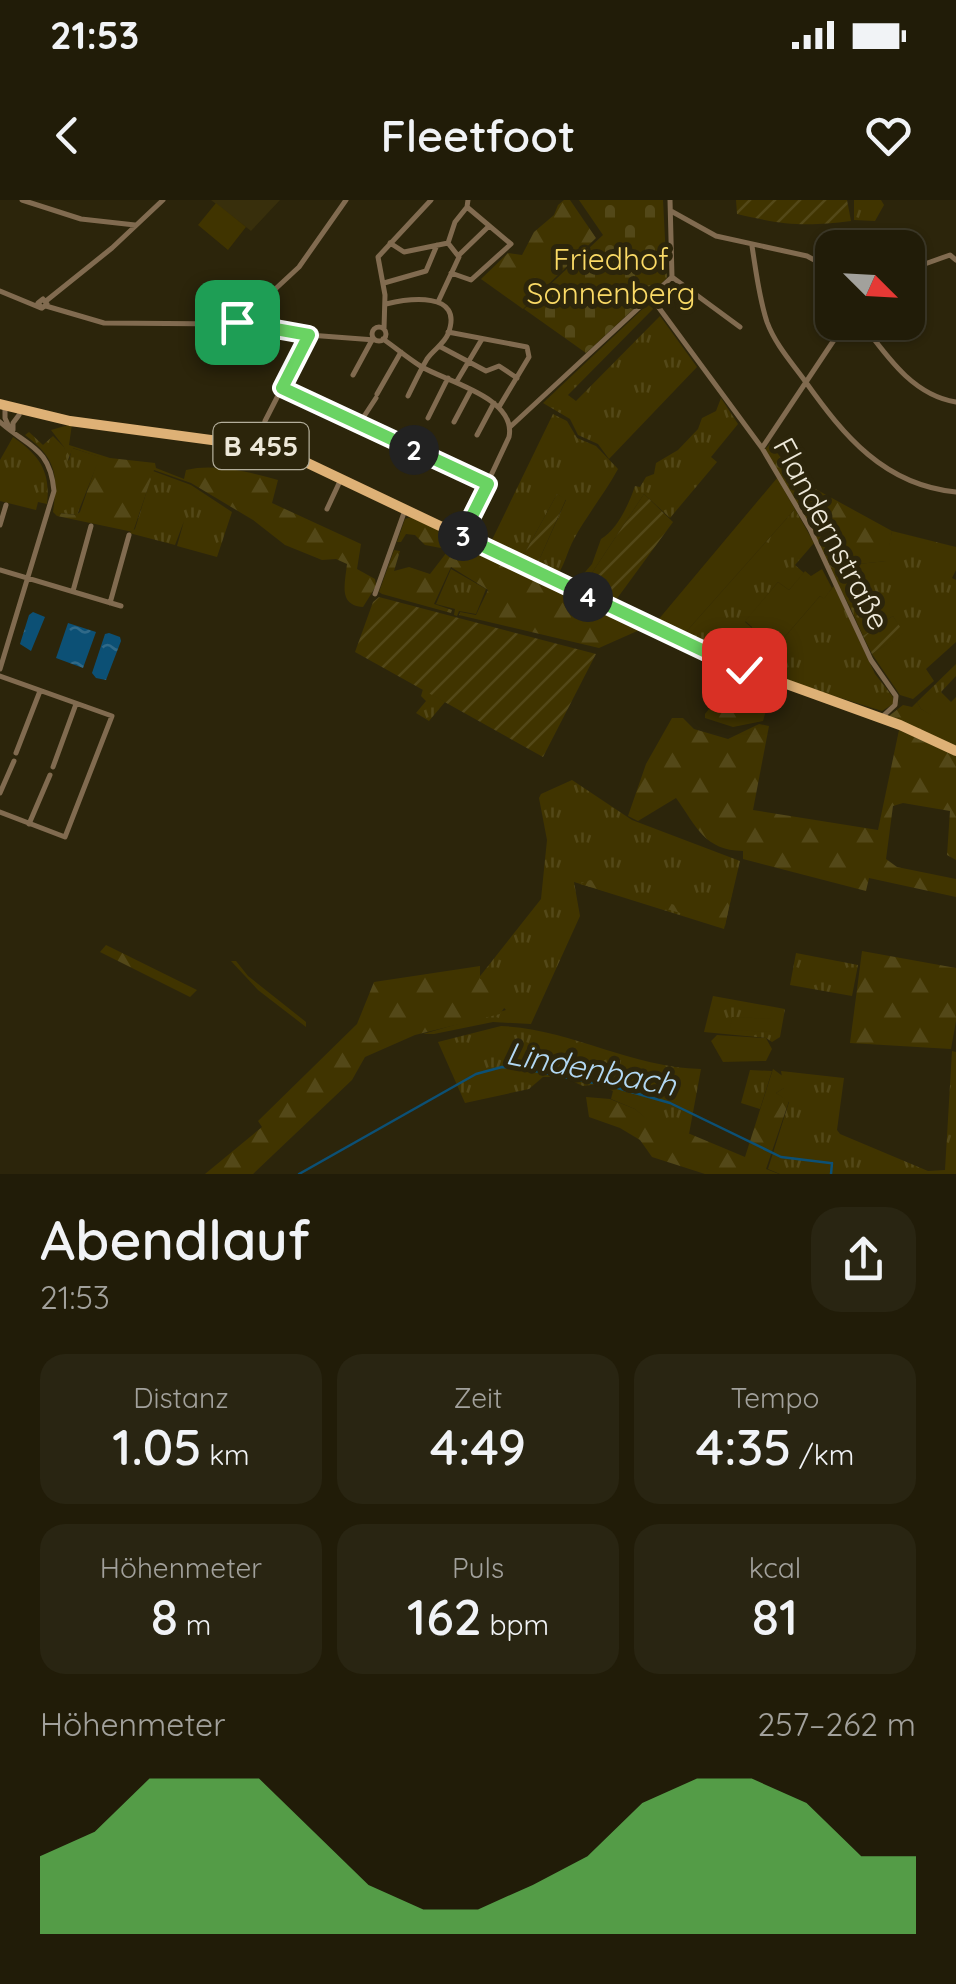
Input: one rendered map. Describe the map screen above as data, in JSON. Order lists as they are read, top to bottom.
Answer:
{
  "streets": {
    "main road": ["B 455"],
    "street": ["Flandernstraße"]
  },
  "crossings": [
    ["B 455", "Flandernstraße"]
  ],
  "water": ["Lindenbach"],
  "parks": ["Friedhof Sonnenberg"],
  "north": "bottom right",
  "page": {
    "status": "21:53",
    "header": "Fleetfoot",
    "pins": ["2", "3", "4"],
    "heading": ["Abendlauf", "21:53"],
    "stats": [
      ["Distanz", "1.05 km"],
      ["Zeit", "4:49"],
      ["Tempo", "4:35 /km"],
      ["Höhenmeter", "8 m"],
      ["Puls", "162 bpm"],
      ["kcal", "81"]
    ],
    "chart": ["Höhenmeter", "257–262 m"]
  }
}
